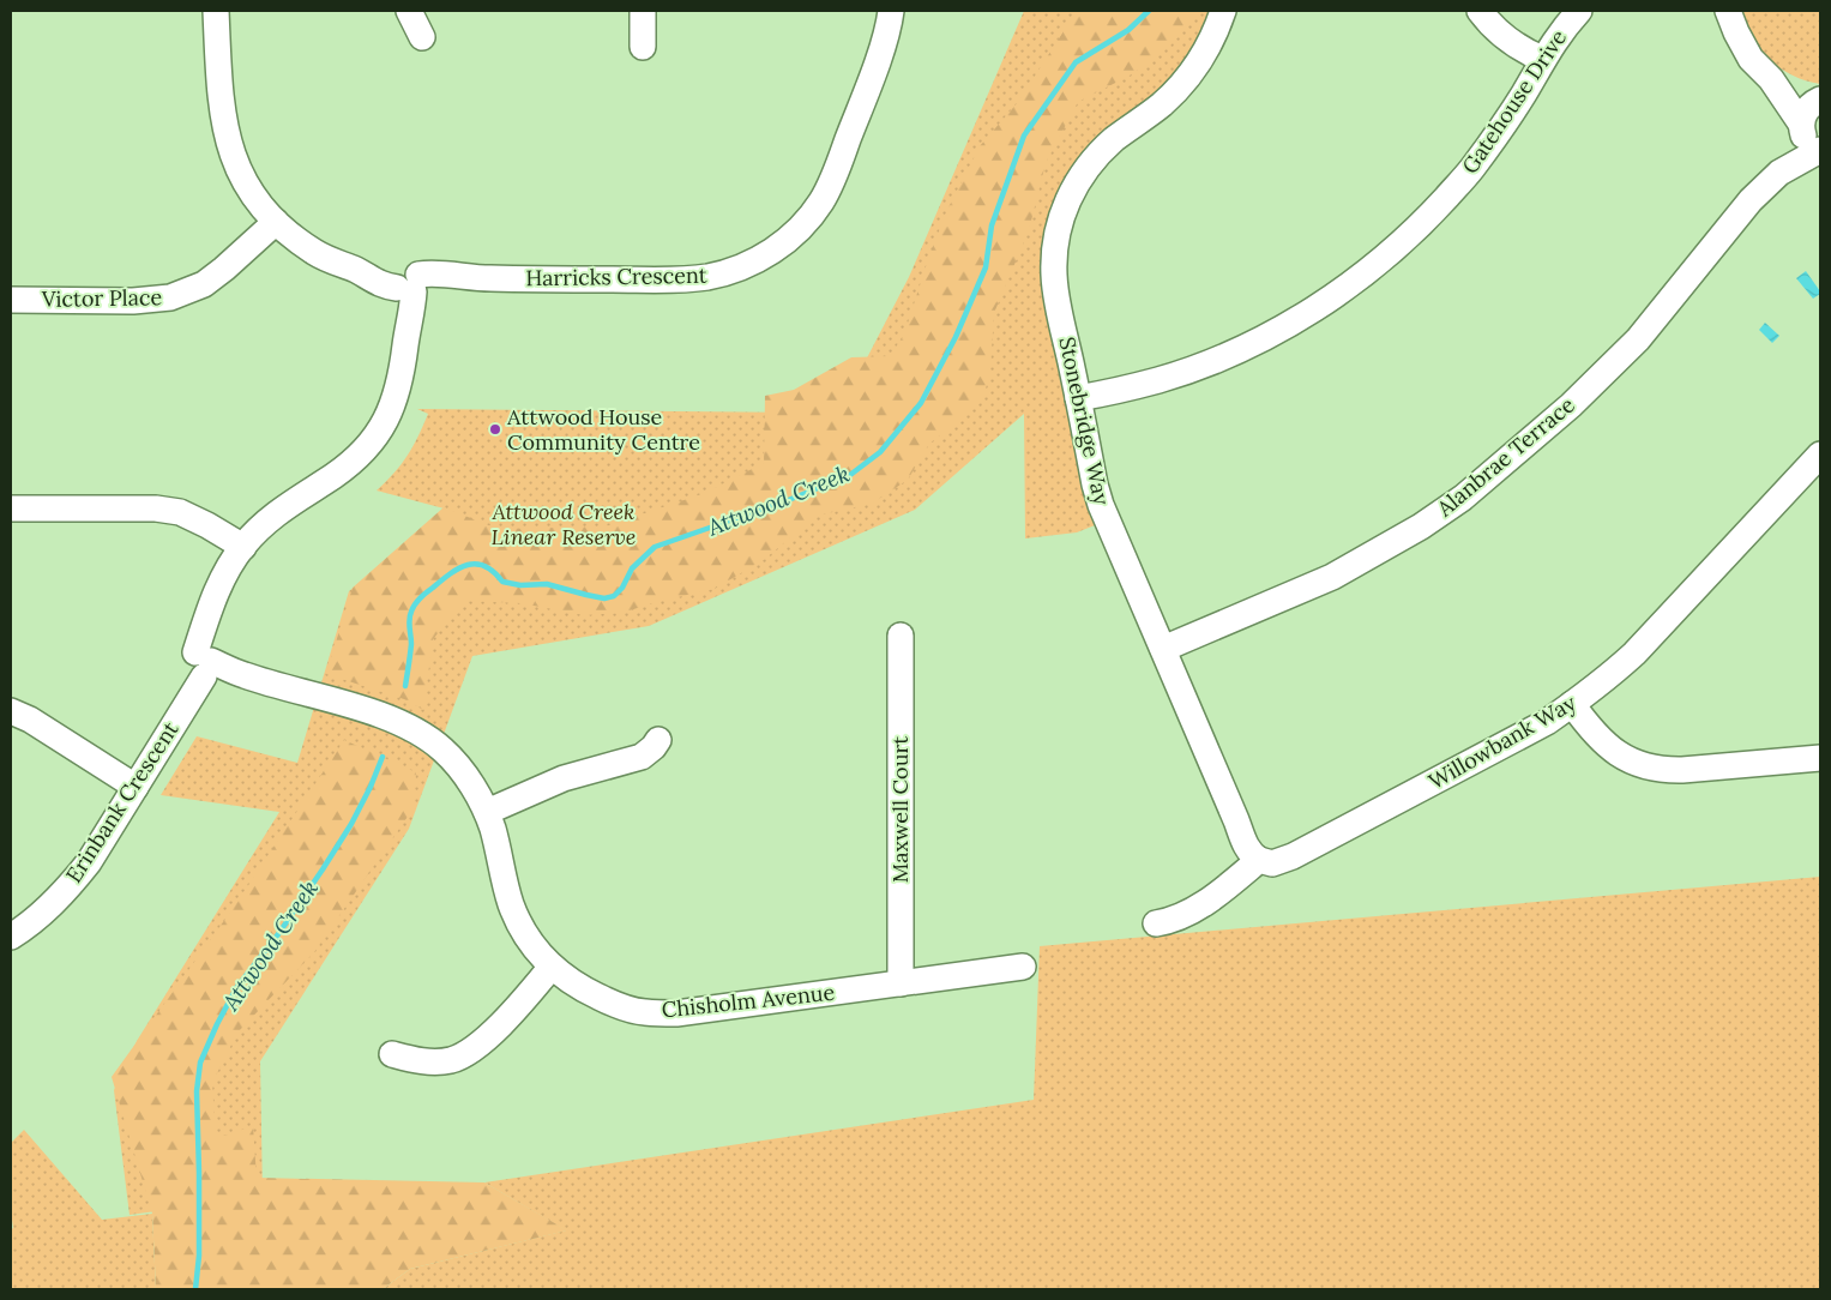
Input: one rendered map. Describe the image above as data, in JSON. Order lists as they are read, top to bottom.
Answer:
{
  "streets": {
    "street": [
      "Gatehouse Drive",
      "Harricks Crescent",
      "Victor Place",
      "Stonebridge Way",
      "Alanbrae Terrace",
      "Willowbank Way",
      "Erinbank Crescent",
      "Maxwell Court",
      "Chisholm Avenue"
    ]
  },
  "crossings": [
    ["Gatehouse Drive", "Stonebridge Way"],
    ["Harricks Crescent", "Victor Place"],
    ["Harricks Crescent", "Erinbank Crescent"],
    ["Stonebridge Way", "Alanbrae Terrace"],
    ["Stonebridge Way", "Willowbank Way"],
    ["Erinbank Crescent", "Chisholm Avenue"],
    ["Maxwell Court", "Chisholm Avenue"]
  ],
  "water": ["Attwood Creek"],
  "parks": ["Attwood Creek Linear Reserve"],
  "places": ["Attwood House Community Centre"]
}
